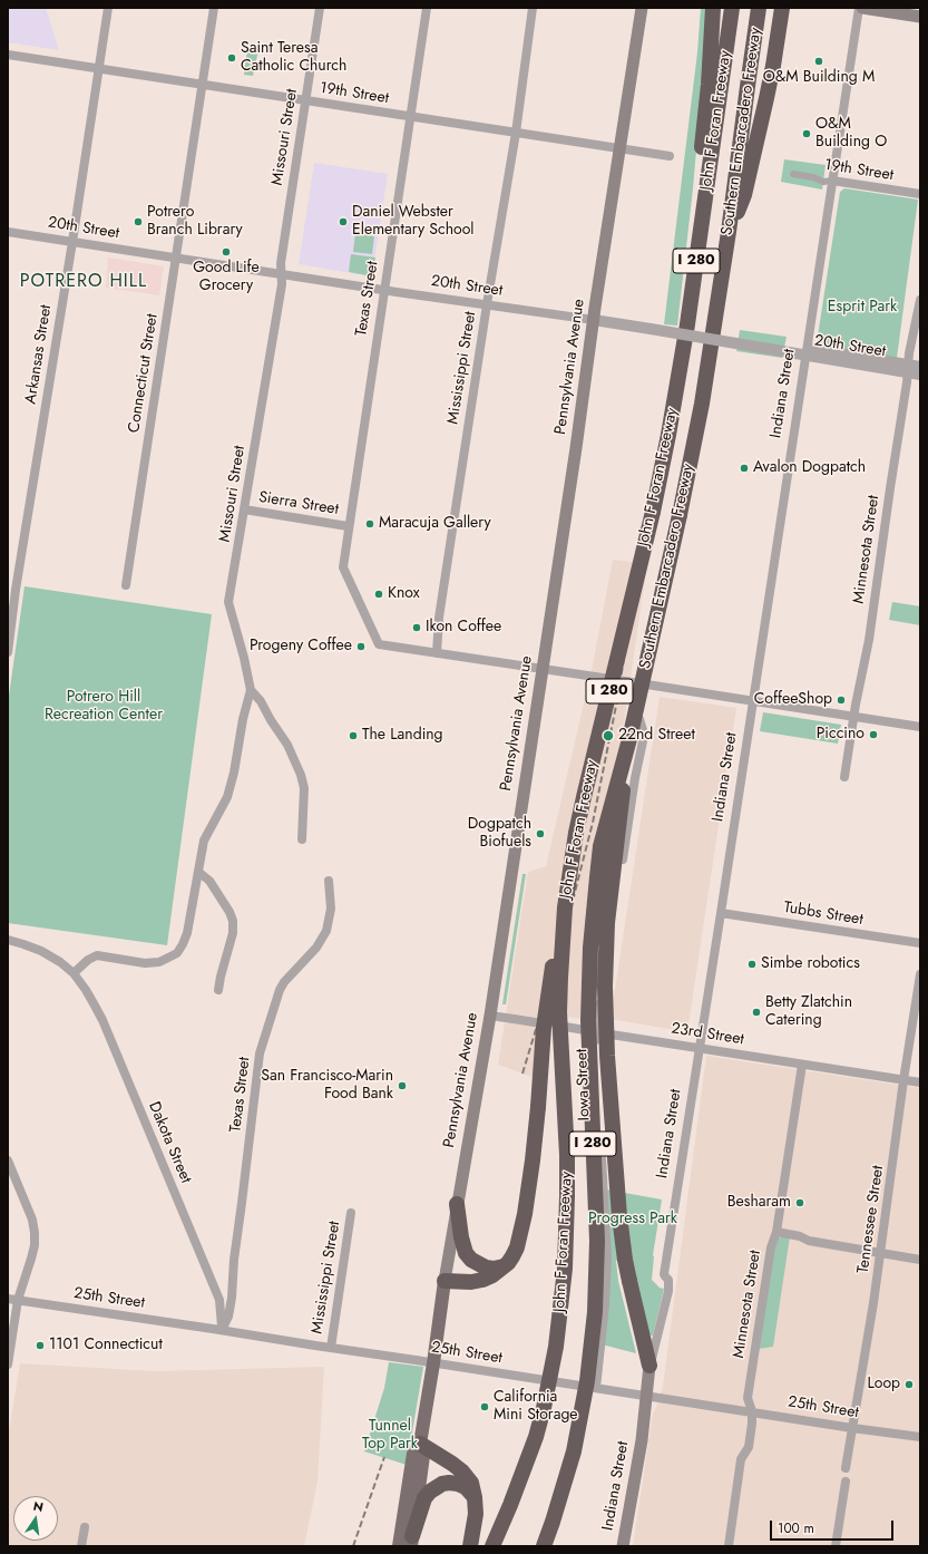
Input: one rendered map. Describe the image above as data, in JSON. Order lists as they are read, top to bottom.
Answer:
{
  "streets": {
    "highway": ["John F Foran Freeway", "Southern Embarcadero Freeway", "I 280"],
    "main road": ["Pennsylvania Avenue", "Indiana Street"],
    "street": [
      "19th Street",
      "Missouri Street",
      "20th Street",
      "Texas Street",
      "Arkansas Street",
      "Mississippi Street",
      "Connecticut Street",
      "Sierra Street",
      "Minnesota Street",
      "Tubbs Street",
      "23rd Street",
      "Iowa Street",
      "Dakota Street",
      "Tennessee Street",
      "25th Street"
    ]
  },
  "crossings": [
    ["19th Street", "Missouri Street"],
    ["19th Street", "Texas Street"],
    ["19th Street", "Arkansas Street"],
    ["19th Street", "Pennsylvania Avenue"],
    ["19th Street", "Mississippi Street"],
    ["19th Street", "Connecticut Street"],
    ["19th Street", "Indiana Street"],
    ["Missouri Street", "20th Street"],
    ["Missouri Street", "Sierra Street"],
    ["Missouri Street", "Dakota Street"],
    ["20th Street", "Texas Street"],
    ["20th Street", "Arkansas Street"],
    ["20th Street", "Pennsylvania Avenue"],
    ["20th Street", "Mississippi Street"],
    ["20th Street", "Connecticut Street"],
    ["20th Street", "Indiana Street"],
    ["20th Street", "Minnesota Street"],
    ["Texas Street", "Mississippi Street"],
    ["Texas Street", "Sierra Street"],
    ["Texas Street", "Dakota Street"],
    ["Texas Street", "25th Street"],
    ["Pennsylvania Avenue", "23rd Street"],
    ["Pennsylvania Avenue", "25th Street"],
    ["Mississippi Street", "25th Street"],
    ["Indiana Street", "Tubbs Street"],
    ["Indiana Street", "23rd Street"],
    ["Indiana Street", "25th Street"],
    ["Minnesota Street", "23rd Street"],
    ["Minnesota Street", "25th Street"],
    ["23rd Street", "Iowa Street"],
    ["23rd Street", "Tennessee Street"],
    ["Iowa Street", "25th Street"],
    ["Dakota Street", "25th Street"],
    ["Tennessee Street", "25th Street"]
  ],
  "districts": ["POTRERO HILL"],
  "parks": [
    "Esprit Park",
    "Potrero Hill Recreation Center",
    "Progress Park",
    "Tunnel Top Park"
  ],
  "places": [
    "Saint Teresa Catholic Church",
    "O&M Building M",
    "O&M Building O",
    "Potrero Branch Library",
    "Daniel Webster Elementary School",
    "Good Life Grocery",
    "Avalon Dogpatch",
    "Maracuja Gallery",
    "Knox",
    "Ikon Coffee",
    "Progeny Coffee",
    "CoffeeShop",
    "Piccino",
    "The Landing",
    "22nd Street",
    "Dogpatch Biofuels",
    "Simbe robotics",
    "Betty Zlatchin Catering",
    "San Francisco-Marin Food Bank",
    "Besharam",
    "1101 Connecticut",
    "Loop",
    "California Mini Storage"
  ],
  "scale_bar": "100 m",
  "north": "top"
}
